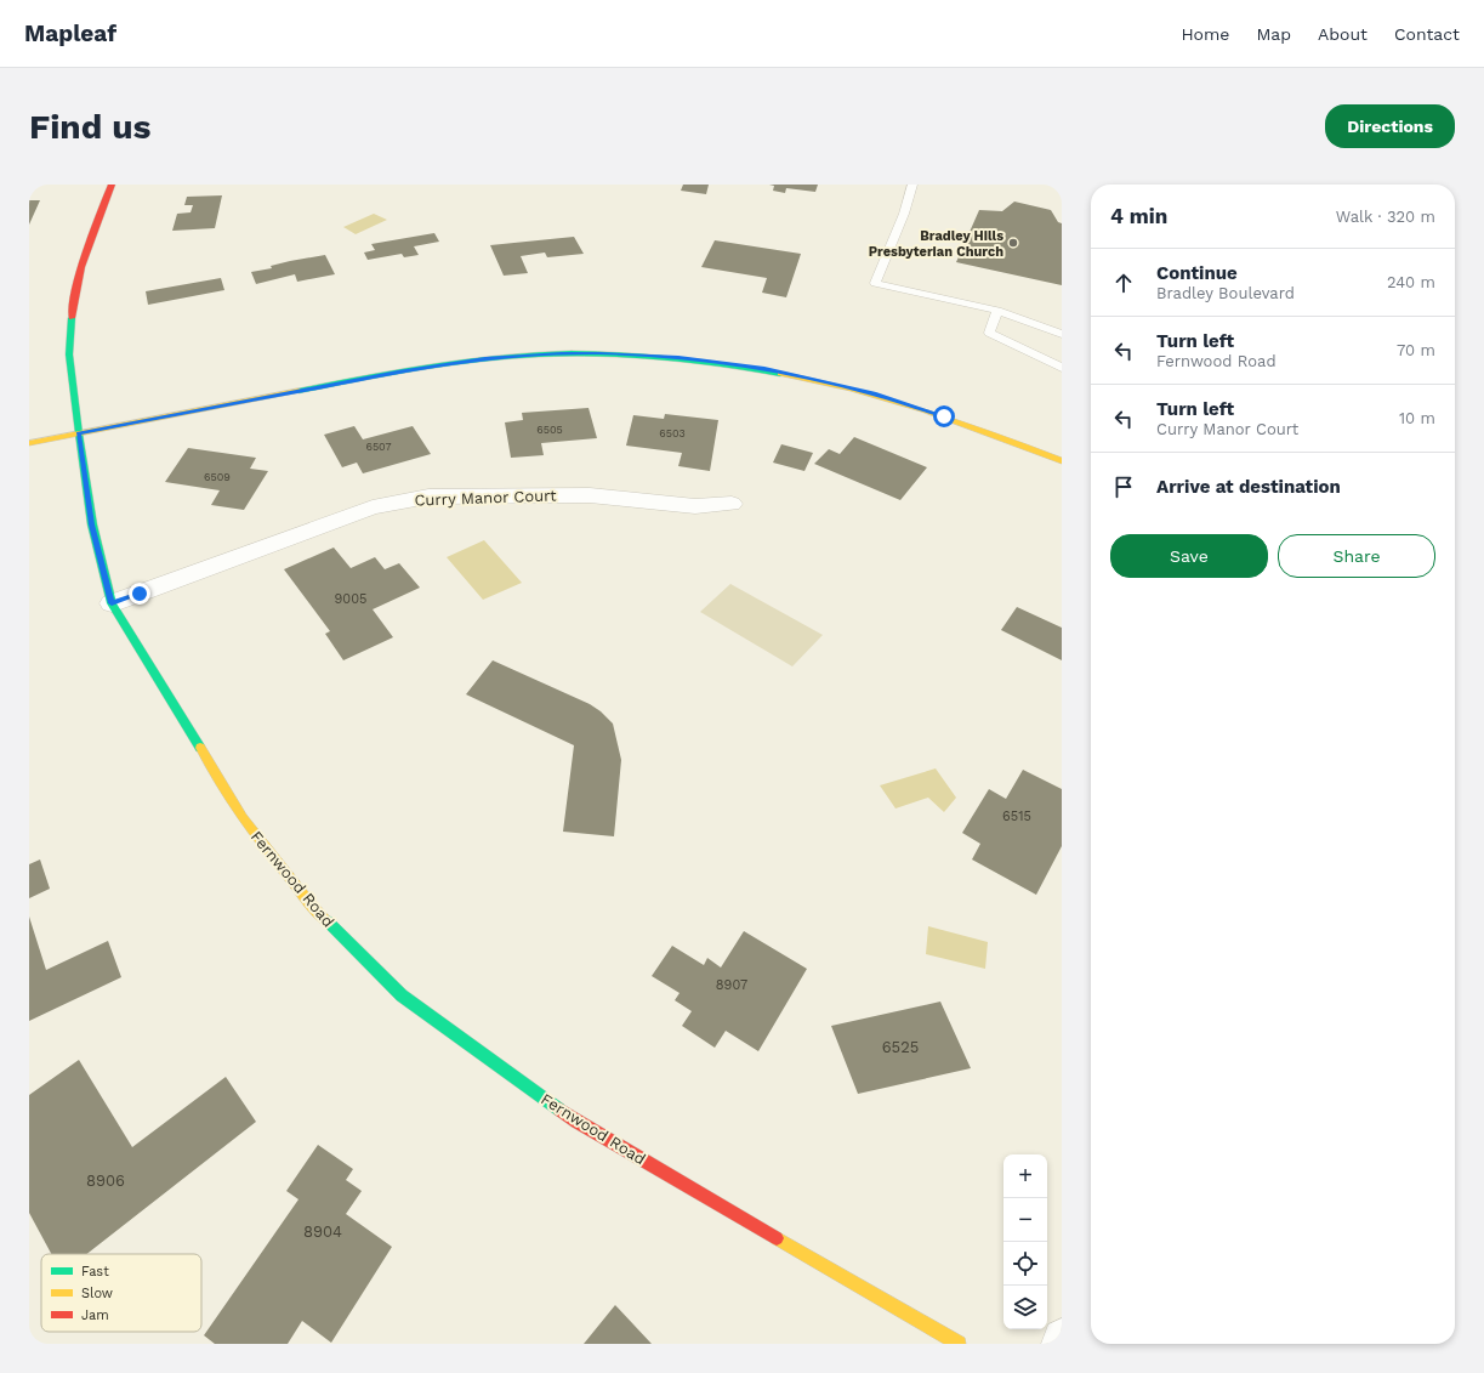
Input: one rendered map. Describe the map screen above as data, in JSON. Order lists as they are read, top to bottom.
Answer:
{
  "streets": {
    "main road": ["Fernwood Road"],
    "street": ["Curry Manor Court"]
  },
  "crossings": [
    ["Curry Manor Court", "Fernwood Road"]
  ],
  "places": ["Bradley Hills Presbyterian Church"],
  "house_numbers": [
    "6505",
    "6503",
    "6507",
    "6509",
    "9005",
    "6515",
    "8907",
    "6525",
    "8906",
    "8904"
  ],
  "legend": ["Fast", "Slow", "Jam"],
  "page": {
    "header": "Mapleaf",
    "nav": [
      "Home",
      "Map",
      "About",
      "Contact"
    ],
    "buttons": [
      "Directions",
      ["Save", "Share"]
    ],
    "title": "Find us",
    "heading": ["4 min", "Walk · 320 m"],
    "list": [
      ["Continue", "Bradley Boulevard", "240 m"],
      ["Turn left", "Fernwood Road", "70 m"],
      ["Turn left", "Curry Manor Court", "10 m"],
      "Arrive at destination"
    ],
    "map_buttons": ["+", "−"]
  }
}
